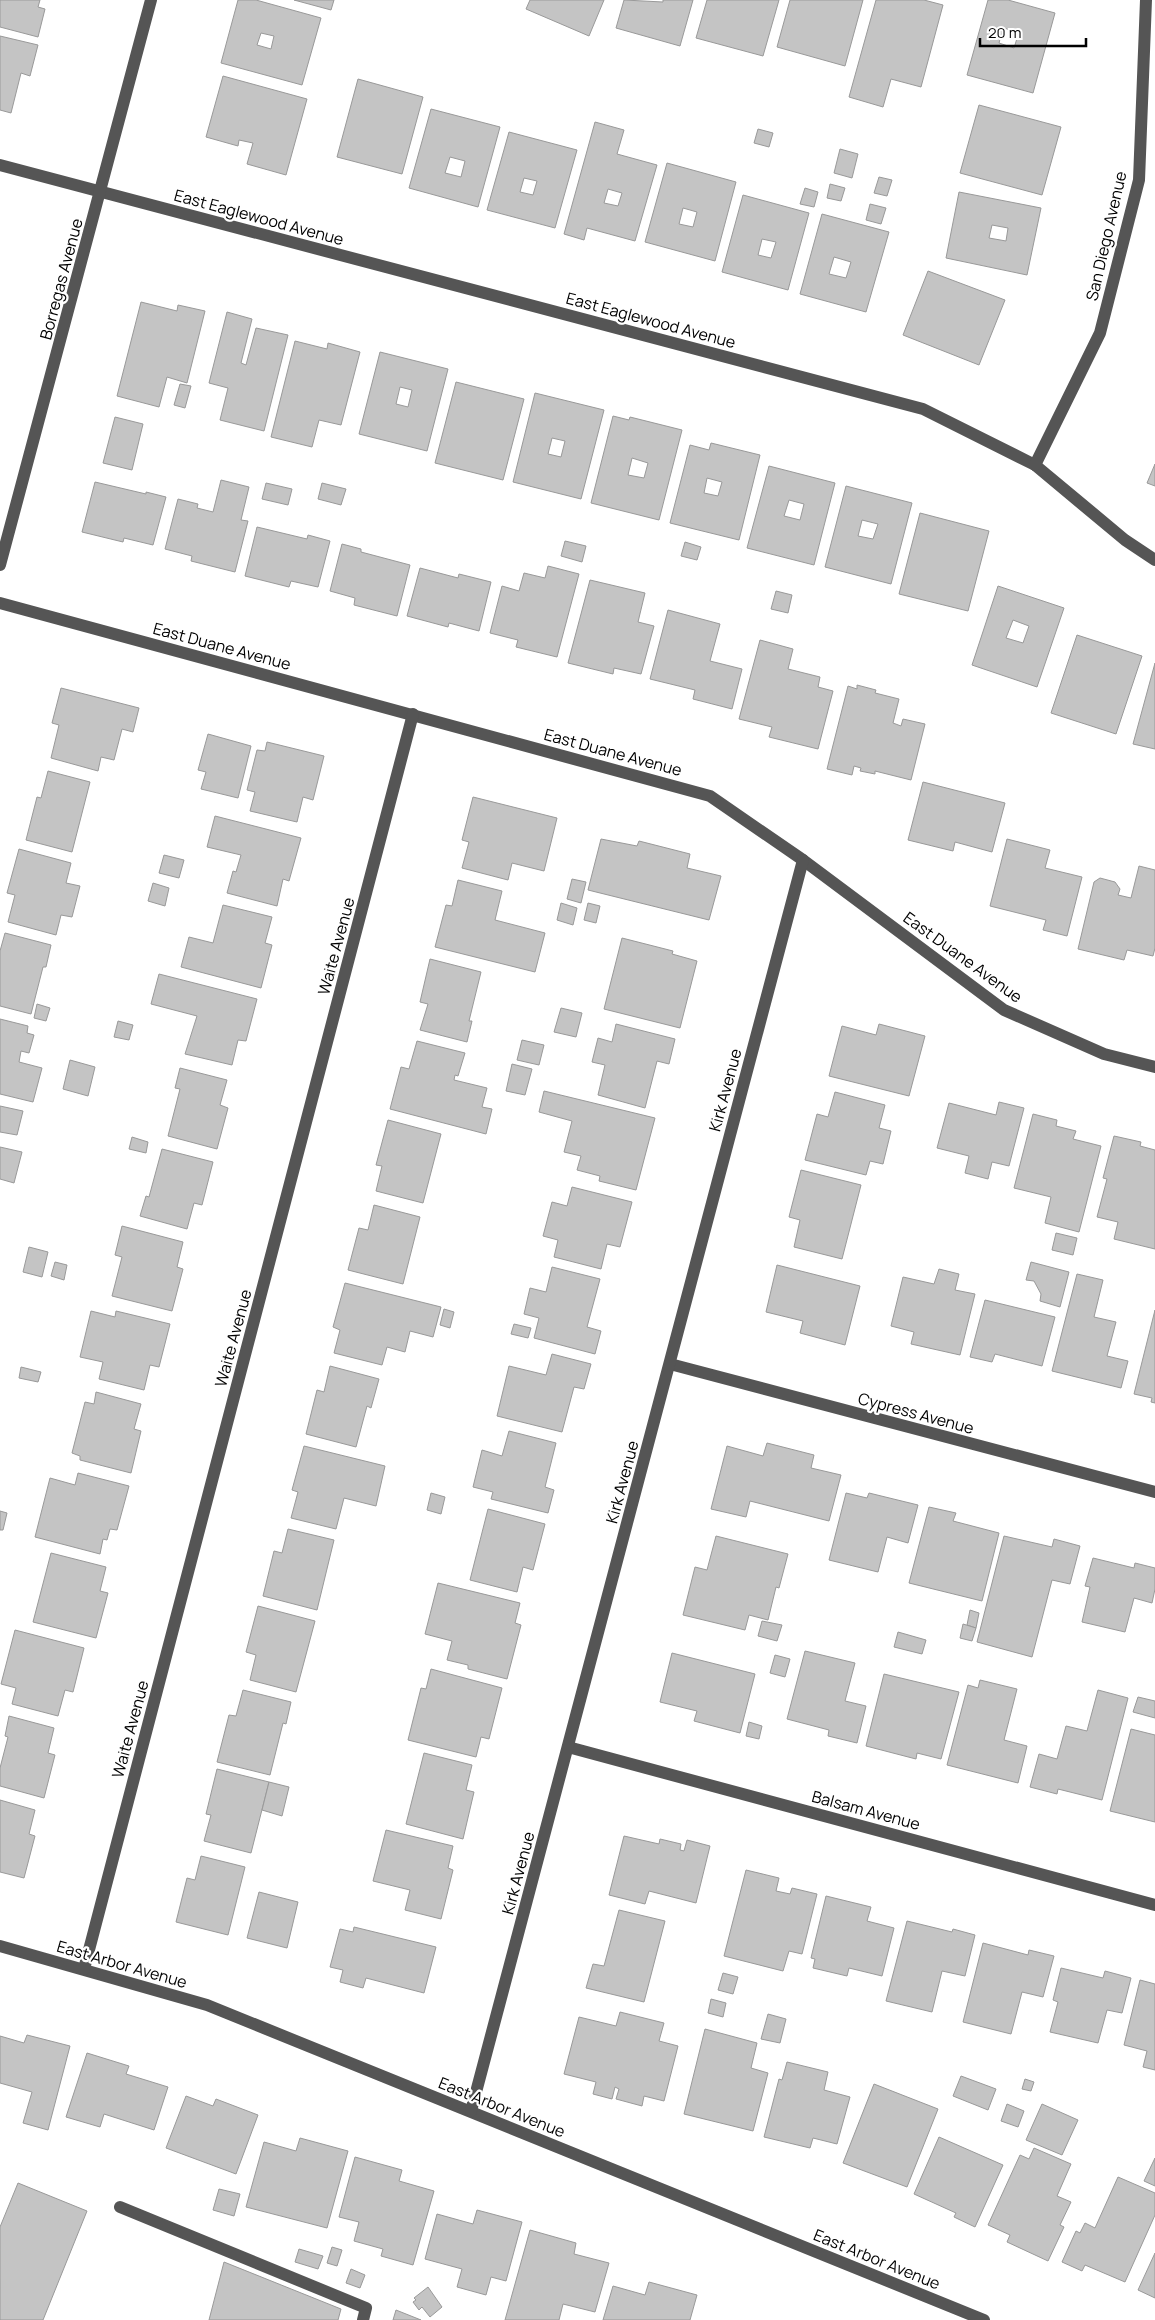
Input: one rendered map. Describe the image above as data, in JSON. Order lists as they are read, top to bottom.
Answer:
{
  "streets": {
    "street": [
      "East Eaglewood Avenue",
      "San Diego Avenue",
      "Borregas Avenue",
      "East Duane Avenue",
      "Waite Avenue",
      "Kirk Avenue",
      "Cypress Avenue",
      "Balsam Avenue",
      "East Arbor Avenue"
    ]
  },
  "crossings": [
    ["East Eaglewood Avenue", "San Diego Avenue"],
    ["East Eaglewood Avenue", "Borregas Avenue"],
    ["East Duane Avenue", "Waite Avenue"],
    ["East Duane Avenue", "Kirk Avenue"],
    ["Waite Avenue", "East Arbor Avenue"],
    ["Kirk Avenue", "Cypress Avenue"],
    ["Kirk Avenue", "Balsam Avenue"],
    ["Kirk Avenue", "East Arbor Avenue"]
  ],
  "scale_bar": "20 m"
}
